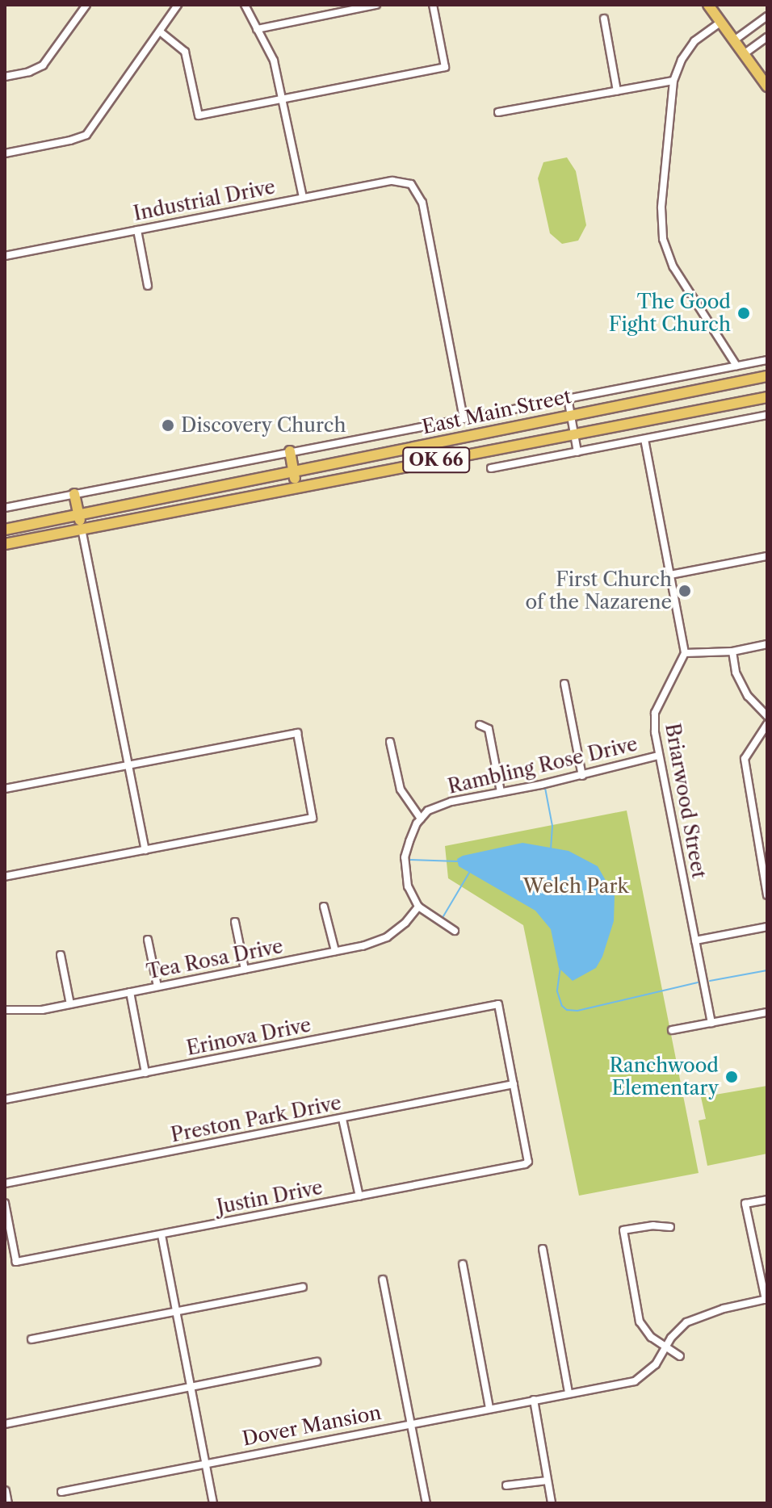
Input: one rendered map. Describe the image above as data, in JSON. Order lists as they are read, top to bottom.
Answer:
{
  "streets": {
    "main road": ["East Main Street", "OK 66"],
    "street": [
      "Industrial Drive",
      "Rambling Rose Drive",
      "Briarwood Street",
      "Tea Rosa Drive",
      "Erinova Drive",
      "Preston Park Drive",
      "Justin Drive",
      "Dover Mansion"
    ]
  },
  "crossings": [
    ["Industrial Drive", "East Main Street"],
    ["Rambling Rose Drive", "Briarwood Street"],
    ["Erinova Drive", "Preston Park Drive"],
    ["Erinova Drive", "Justin Drive"],
    ["Preston Park Drive", "Justin Drive"]
  ],
  "parks": ["Welch Park"],
  "places": [
    "The Good Fight Church",
    "Discovery Church",
    "First Church of the Nazarene",
    "Ranchwood Elementary"
  ]
}
